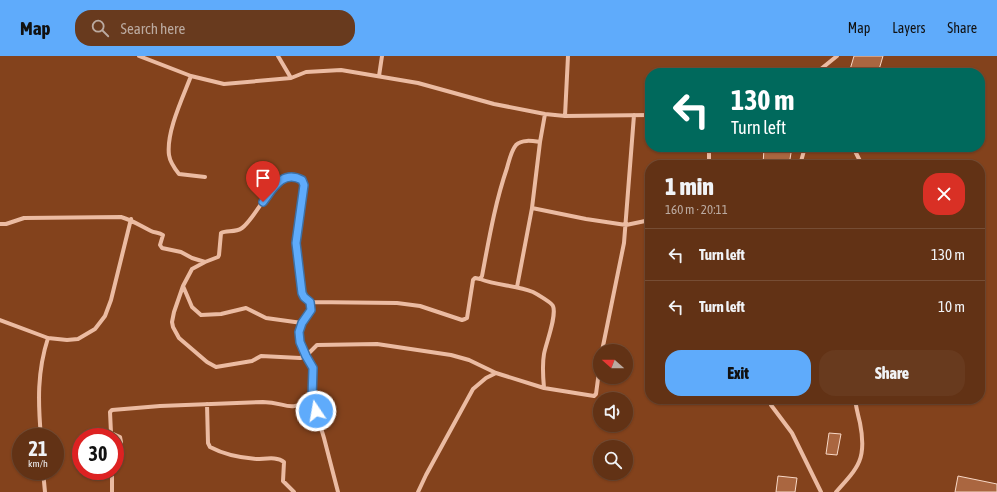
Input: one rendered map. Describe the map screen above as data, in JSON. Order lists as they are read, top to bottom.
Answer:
{
  "north": "left",
  "page": {
    "header": "Map",
    "search": "Search here",
    "nav": ["Map", "Layers", "Share"],
    "turn": ["130 m", "Turn left"],
    "heading": ["1 min", "160 m · 20:11"],
    "list": [
      {
        "name": "Turn left",
        "value": "130 m"
      },
      {
        "name": "Turn left",
        "value": "10 m"
      }
    ],
    "buttons": ["Exit", "Share"],
    "speed": "21 km/h",
    "limit": "30"
  }
}
